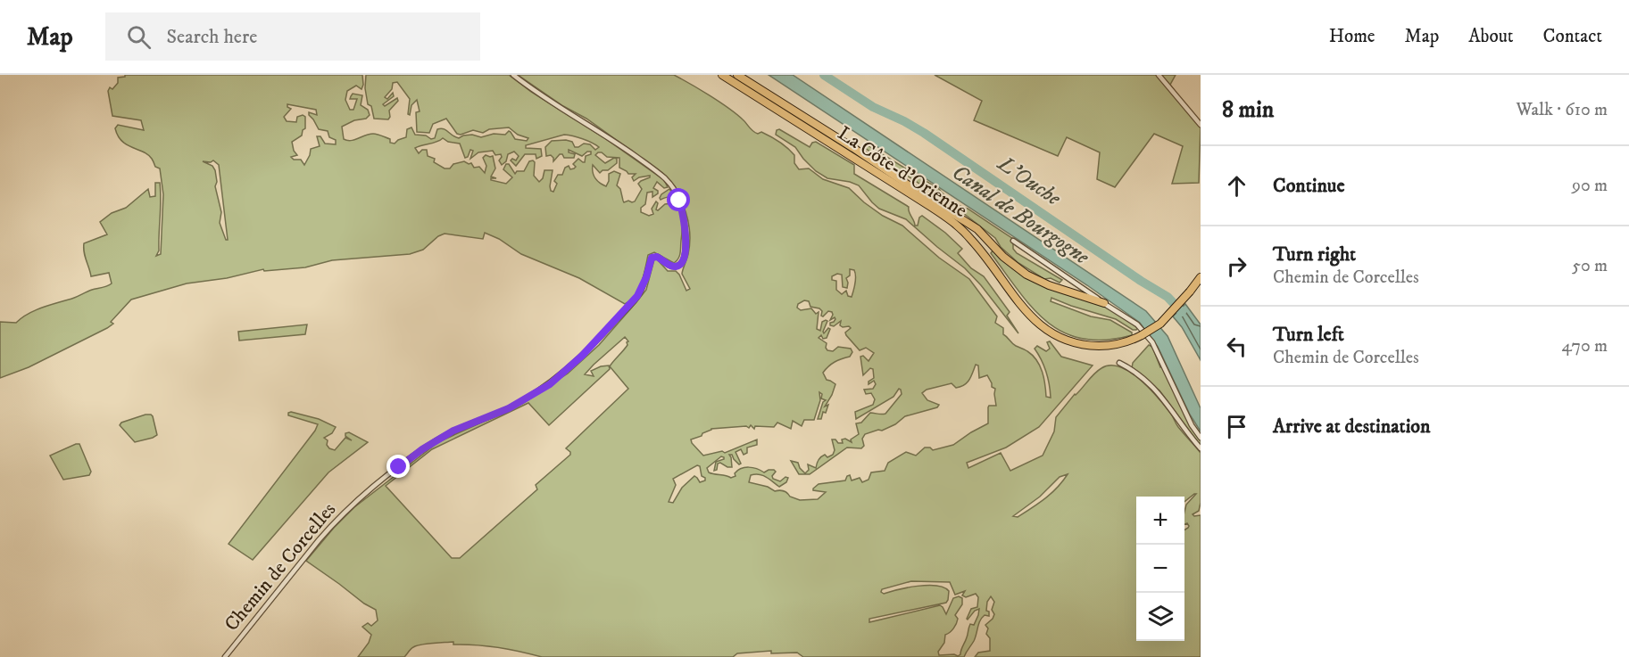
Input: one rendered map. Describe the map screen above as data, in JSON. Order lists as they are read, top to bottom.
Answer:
{
  "streets": {
    "highway": ["La Côte-d'Orienne"],
    "street": ["Chemin de Corcelles"]
  },
  "water": ["L'Ouche", "Canal de Bourgogne"],
  "page": {
    "header": "Map",
    "search": "Search here",
    "nav": [
      "Home",
      "Map",
      "About",
      "Contact"
    ],
    "heading": ["8 min", "Walk · 610 m"],
    "list": [
      ["Continue", "90 m"],
      ["Turn right", "Chemin de Corcelles", "50 m"],
      ["Turn left", "Chemin de Corcelles", "470 m"],
      "Arrive at destination"
    ],
    "map_buttons": ["+", "−"]
  }
}
